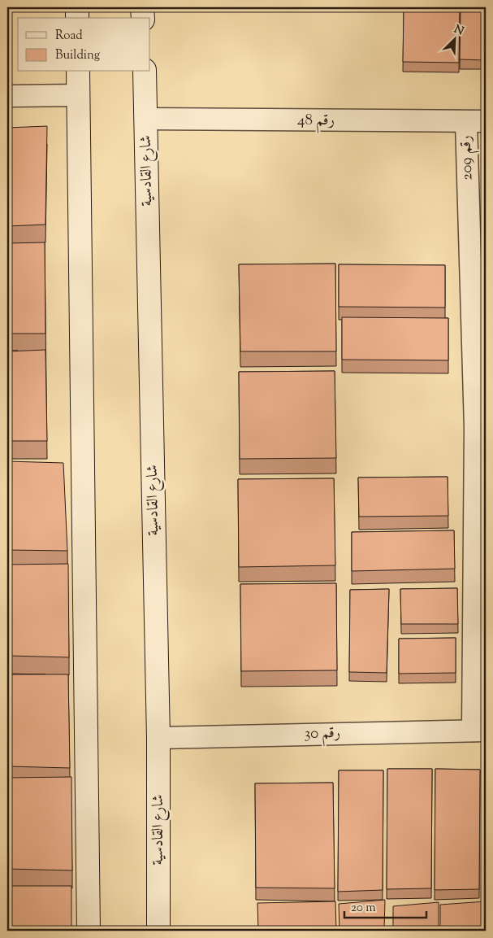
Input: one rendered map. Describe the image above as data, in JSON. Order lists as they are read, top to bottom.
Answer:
{
  "streets": {
    "street": [
      "رقم 48",
      "رقم 209",
      "شارع القادسية",
      "رقم 30"
    ]
  },
  "crossings": [
    ["رقم 48", "رقم 209"],
    ["رقم 48", "شارع القادسية"],
    ["رقم 209", "رقم 30"],
    ["شارع القادسية", "رقم 30"]
  ],
  "legend": ["Road", "Building"],
  "scale_bar": "20 m",
  "north": "top right"
}
